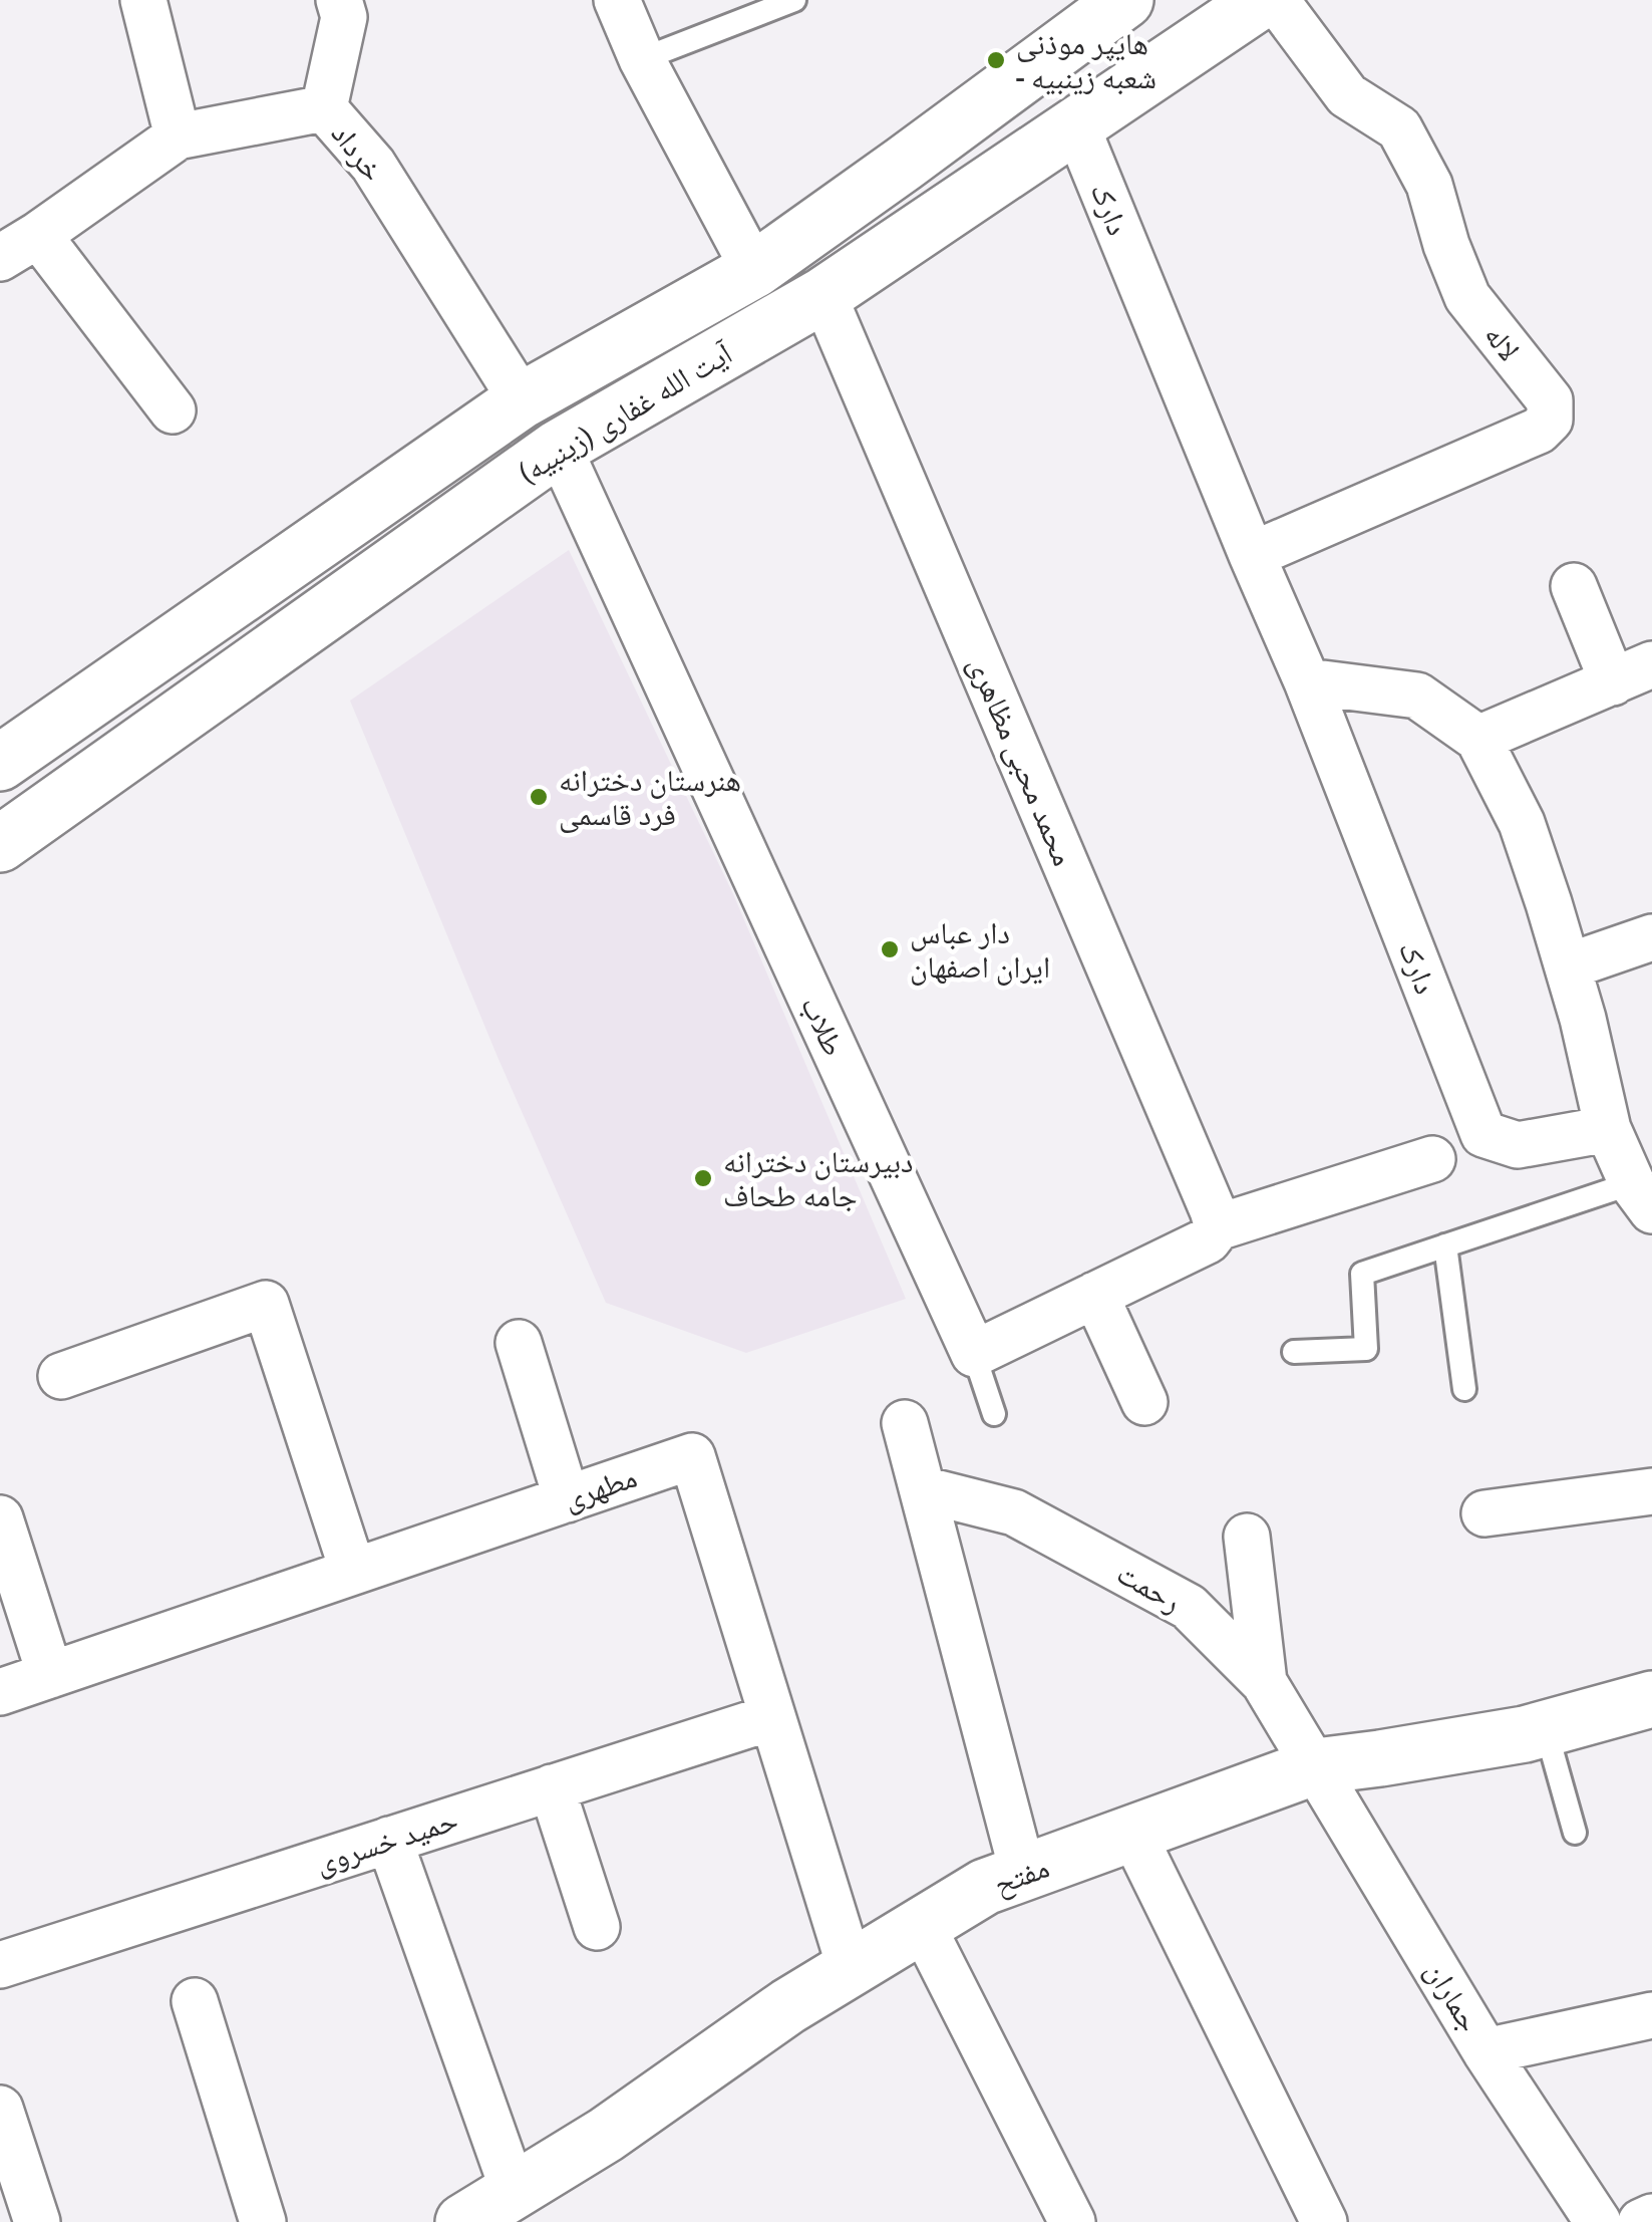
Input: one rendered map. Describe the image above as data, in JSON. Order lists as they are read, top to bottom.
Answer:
{
  "streets": {
    "main road": ["آیت الله غفاری (زینبیه)", "مفتح"],
    "street": [
      "خرداد",
      "دارک",
      "لاله",
      "محمد محبی مظاهری",
      "طلاب",
      "مطهری",
      "رحمت",
      "حمید خسروی",
      "جماران"
    ]
  },
  "crossings": [
    ["خرداد", "آیت الله غفاری (زینبیه)"],
    ["دارک", "لاله"],
    ["دارک", "آیت الله غفاری (زینبیه)"],
    ["آیت الله غفاری (زینبیه)", "محمد محبی مظاهری"],
    ["آیت الله غفاری (زینبیه)", "طلاب"],
    ["مطهری", "حمید خسروی"],
    ["مطهری", "مفتح"],
    ["رحمت", "مفتح"],
    ["رحمت", "جماران"],
    ["مفتح", "جماران"]
  ],
  "places": [
    "هایپر موذنی - شعبه زینبیه",
    "هنرستان دخترانه فرد قاسمی",
    "دار عباس ایران اصفهان",
    "دبیرستان دخترانه جامه طحاف"
  ]
}
